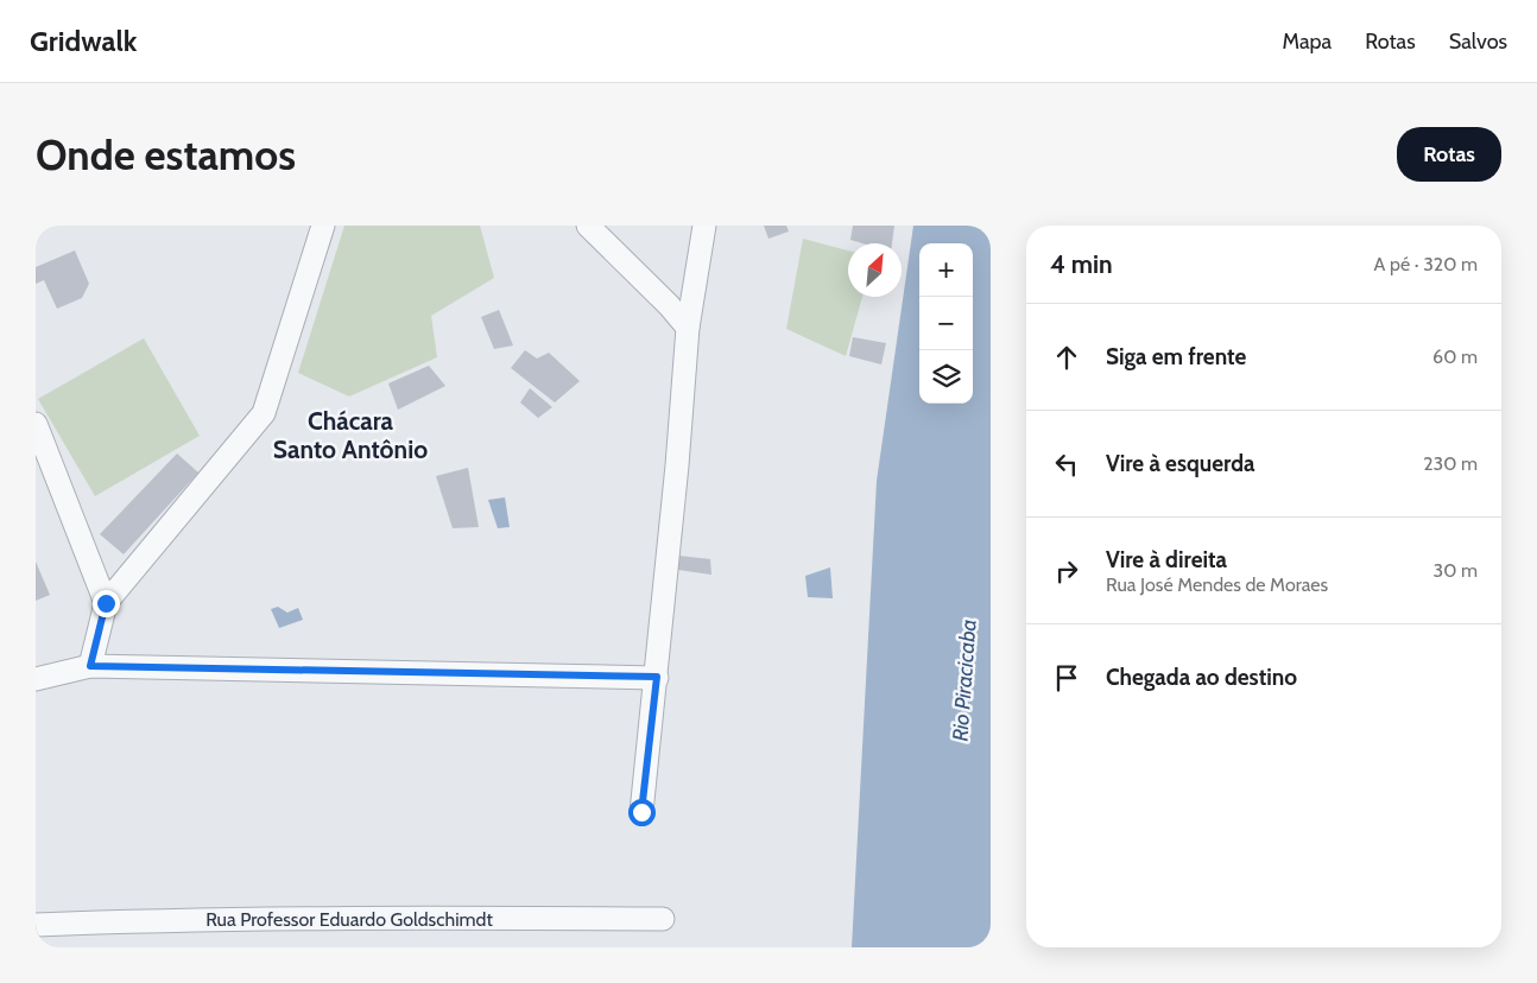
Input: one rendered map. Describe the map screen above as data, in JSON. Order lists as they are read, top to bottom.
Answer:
{
  "streets": {
    "street": ["Rua Professor Eduardo Goldschimdt"]
  },
  "districts": ["Chácara Santo Antônio"],
  "water": ["Rio Piracicaba"],
  "north": "top right",
  "page": {
    "header": "Gridwalk",
    "nav": ["Mapa", "Rotas", "Salvos"],
    "buttons": "Rotas",
    "title": "Onde estamos",
    "heading": ["4 min", "A pé · 320 m"],
    "map_buttons": ["+", "−"],
    "list": [
      ["Siga em frente", "60 m"],
      ["Vire à esquerda", "230 m"],
      ["Vire à direita", "Rua José Mendes de Moraes", "30 m"],
      "Chegada ao destino"
    ]
  }
}
